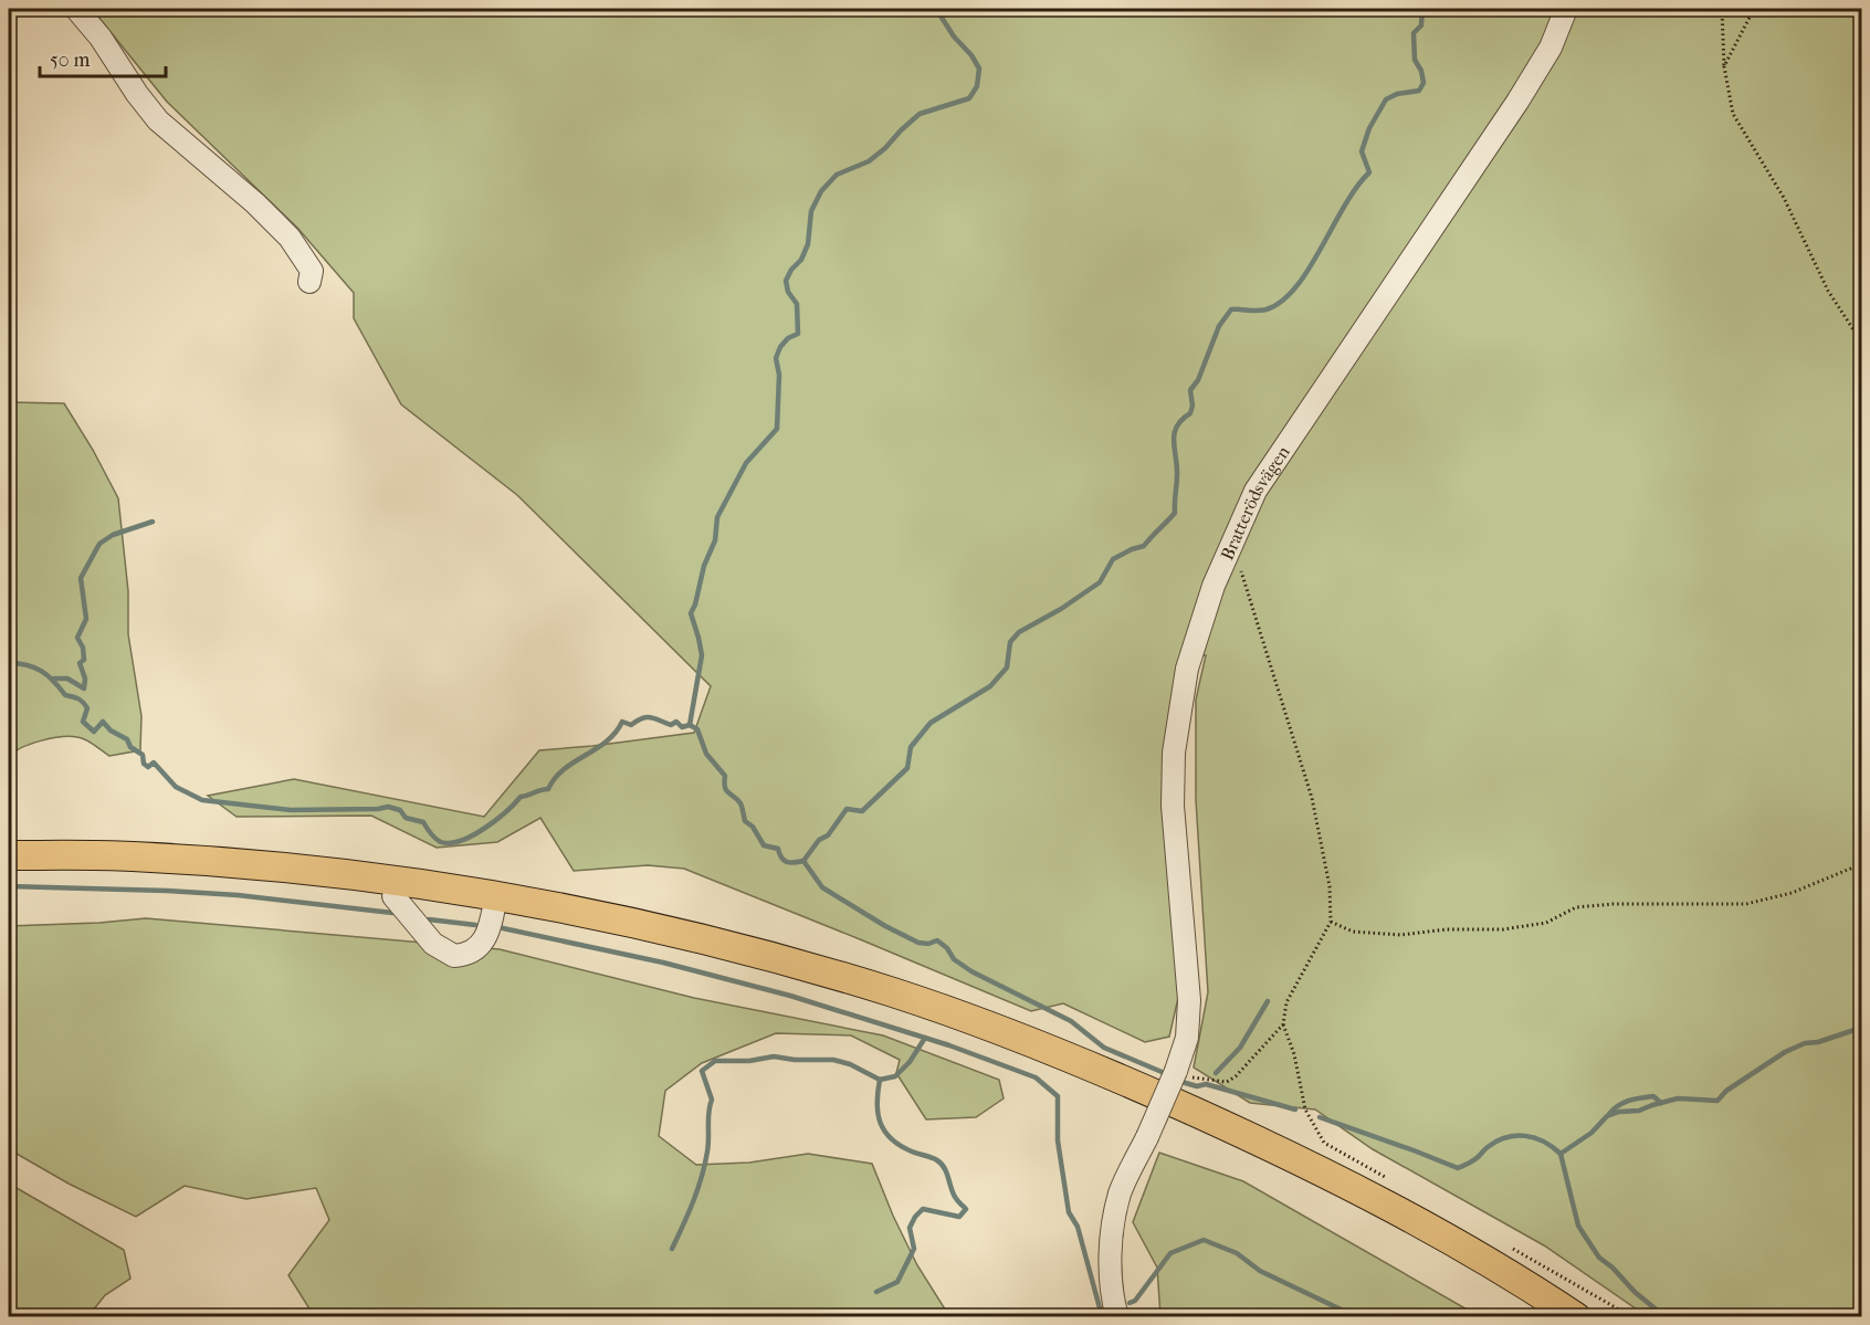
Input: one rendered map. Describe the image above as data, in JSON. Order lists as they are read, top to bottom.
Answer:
{
  "streets": {
    "street": ["Bratterödsvägen"]
  },
  "scale_bar": "50 m"
}
